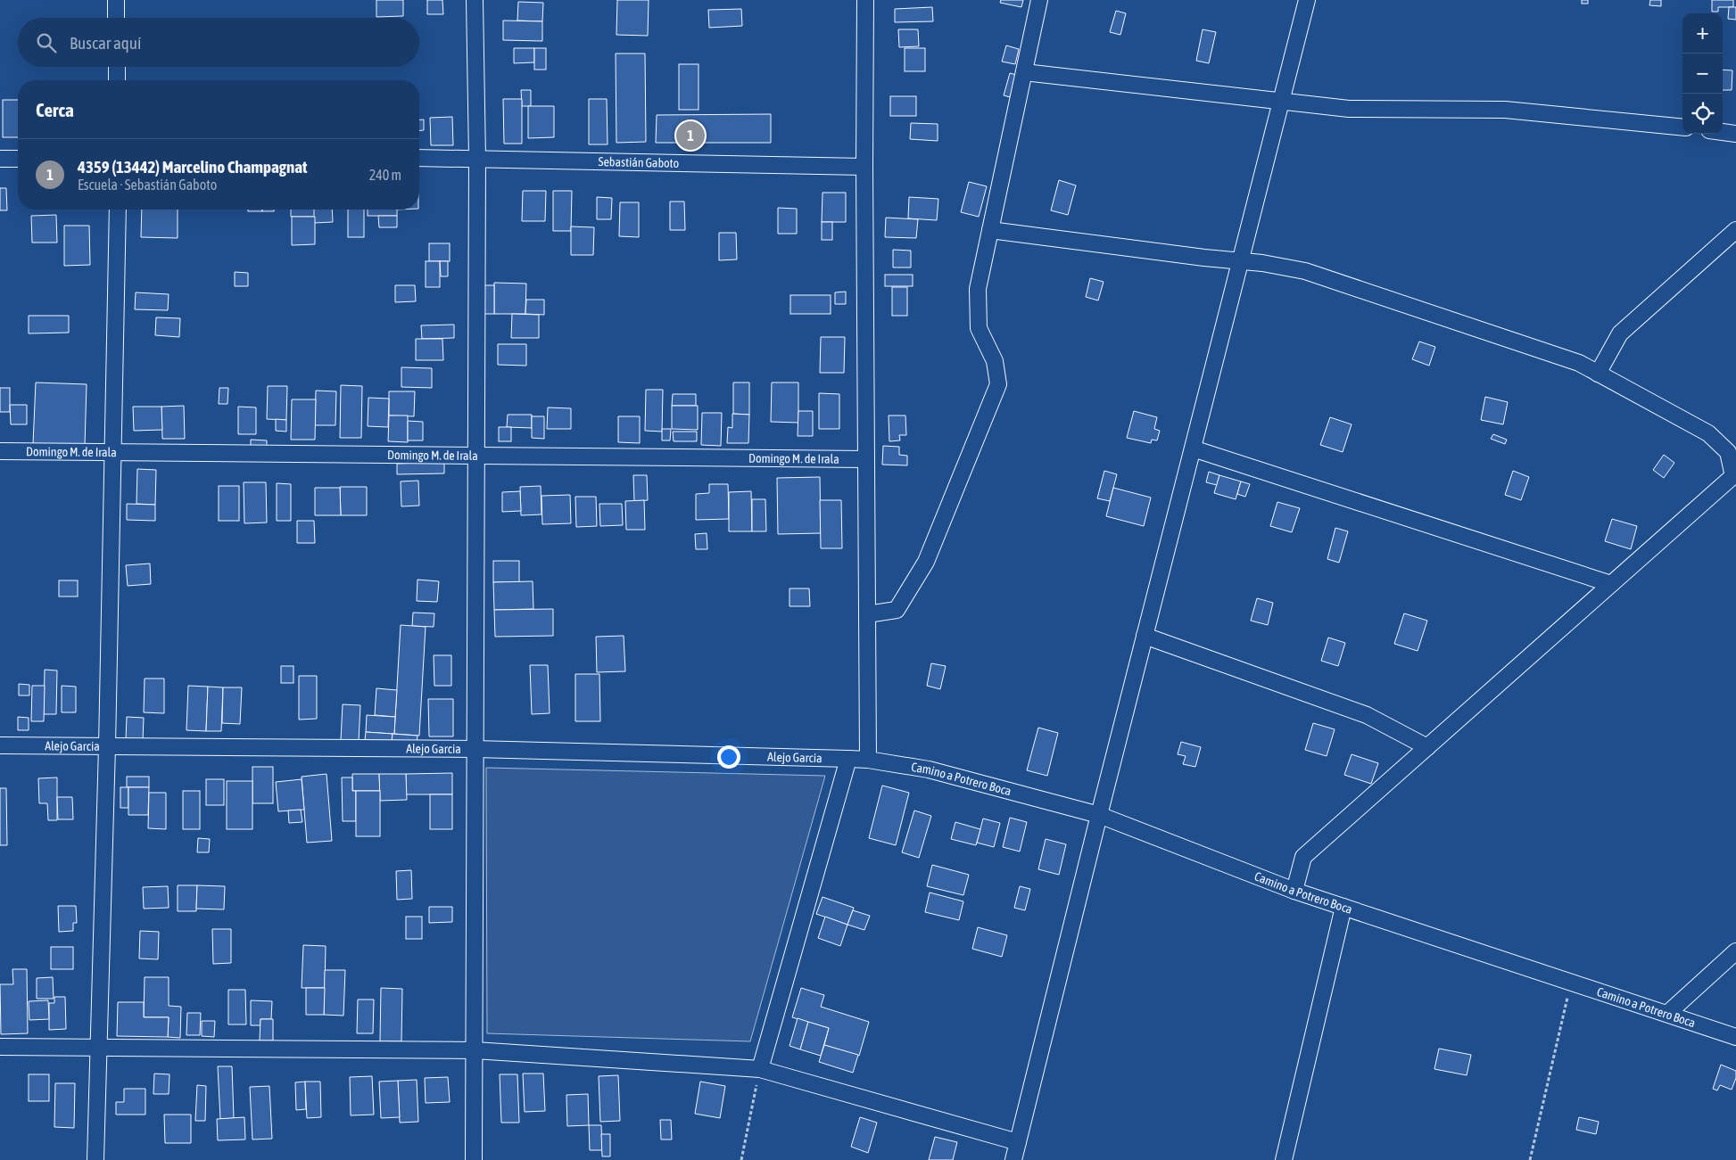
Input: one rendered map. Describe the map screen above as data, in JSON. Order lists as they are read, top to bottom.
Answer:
{
  "streets": {
    "street": [
      "Sebastián Gaboto",
      "Domingo M. de Irala",
      "Alejo Garcia",
      "Camino a Potrero Boca"
    ]
  },
  "crossings": [
    ["Alejo Garcia", "Camino a Potrero Boca"]
  ],
  "page": {
    "map_buttons": ["+", "−"],
    "search": "Buscar aquí",
    "heading": "Cerca",
    "pins": "1",
    "list": [
      {
        "mark": "1",
        "name": "4359 (13442) Marcelino Champagnat",
        "note": "Escuela · Sebastián Gaboto",
        "value": "240 m"
      }
    ]
  }
}
